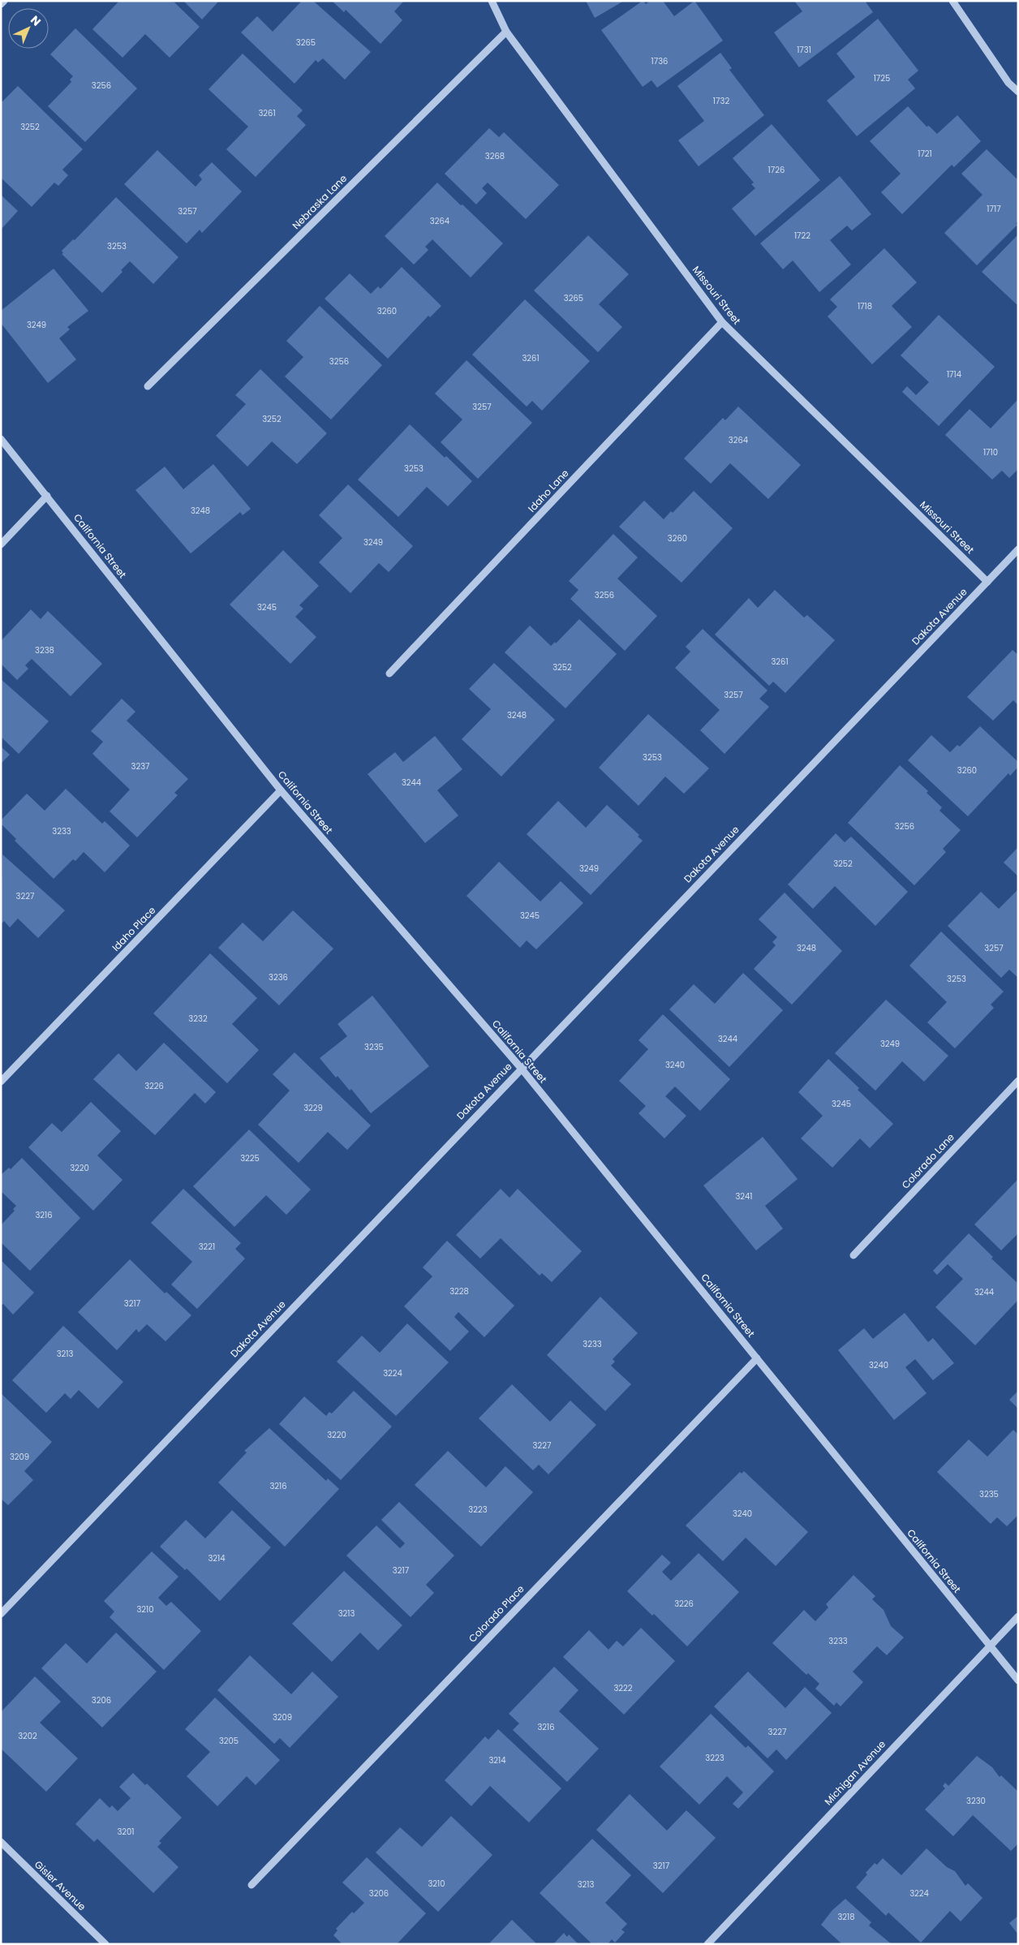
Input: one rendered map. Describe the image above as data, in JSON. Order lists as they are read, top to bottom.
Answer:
{
  "streets": {
    "street": [
      "Nebraska Lane",
      "Missouri Street",
      "Idaho Lane",
      "California Street",
      "Dakota Avenue",
      "Idaho Place",
      "Colorado Lane",
      "Colorado Place",
      "Michigan Avenue",
      "Gisler Avenue"
    ]
  },
  "crossings": [
    ["Nebraska Lane", "Missouri Street"],
    ["Missouri Street", "Idaho Lane"],
    ["Missouri Street", "Dakota Avenue"],
    ["California Street", "Dakota Avenue"],
    ["California Street", "Idaho Place"],
    ["California Street", "Colorado Place"],
    ["California Street", "Michigan Avenue"]
  ],
  "house_numbers": [
    "3265",
    "1731",
    "1736",
    "1725",
    "3256",
    "1732",
    "3261",
    "3252",
    "1721",
    "3268",
    "1726",
    "1717",
    "3257",
    "3264",
    "1722",
    "3253",
    "3265",
    "1718",
    "3260",
    "3249",
    "3261",
    "3256",
    "1714",
    "3257",
    "3252",
    "3264",
    "1710",
    "3253",
    "3248",
    "3260",
    "3249",
    "3256",
    "3245",
    "3238",
    "3261",
    "3252",
    "3257",
    "3248",
    "3253",
    "3237",
    "3260",
    "3244",
    "3256",
    "3233",
    "3252",
    "3249",
    "3227",
    "3245",
    "3248",
    "3257",
    "3236",
    "3253",
    "3232",
    "3244",
    "3249",
    "3235",
    "3240",
    "3226",
    "3245",
    "3229",
    "3225",
    "3220",
    "3241",
    "3216",
    "3221",
    "3228",
    "3244",
    "3217",
    "3233",
    "3213",
    "3240",
    "3224",
    "3220",
    "3227",
    "3209",
    "3216",
    "3235",
    "3223",
    "3240",
    "3214",
    "3217",
    "3226",
    "3210",
    "3213",
    "3233",
    "3222",
    "3206",
    "3209",
    "3216",
    "3227",
    "3202",
    "3205",
    "3223",
    "3214",
    "3230",
    "3201",
    "3217",
    "3210",
    "3213",
    "3206",
    "3224",
    "3218"
  ],
  "north": "top right"
}
